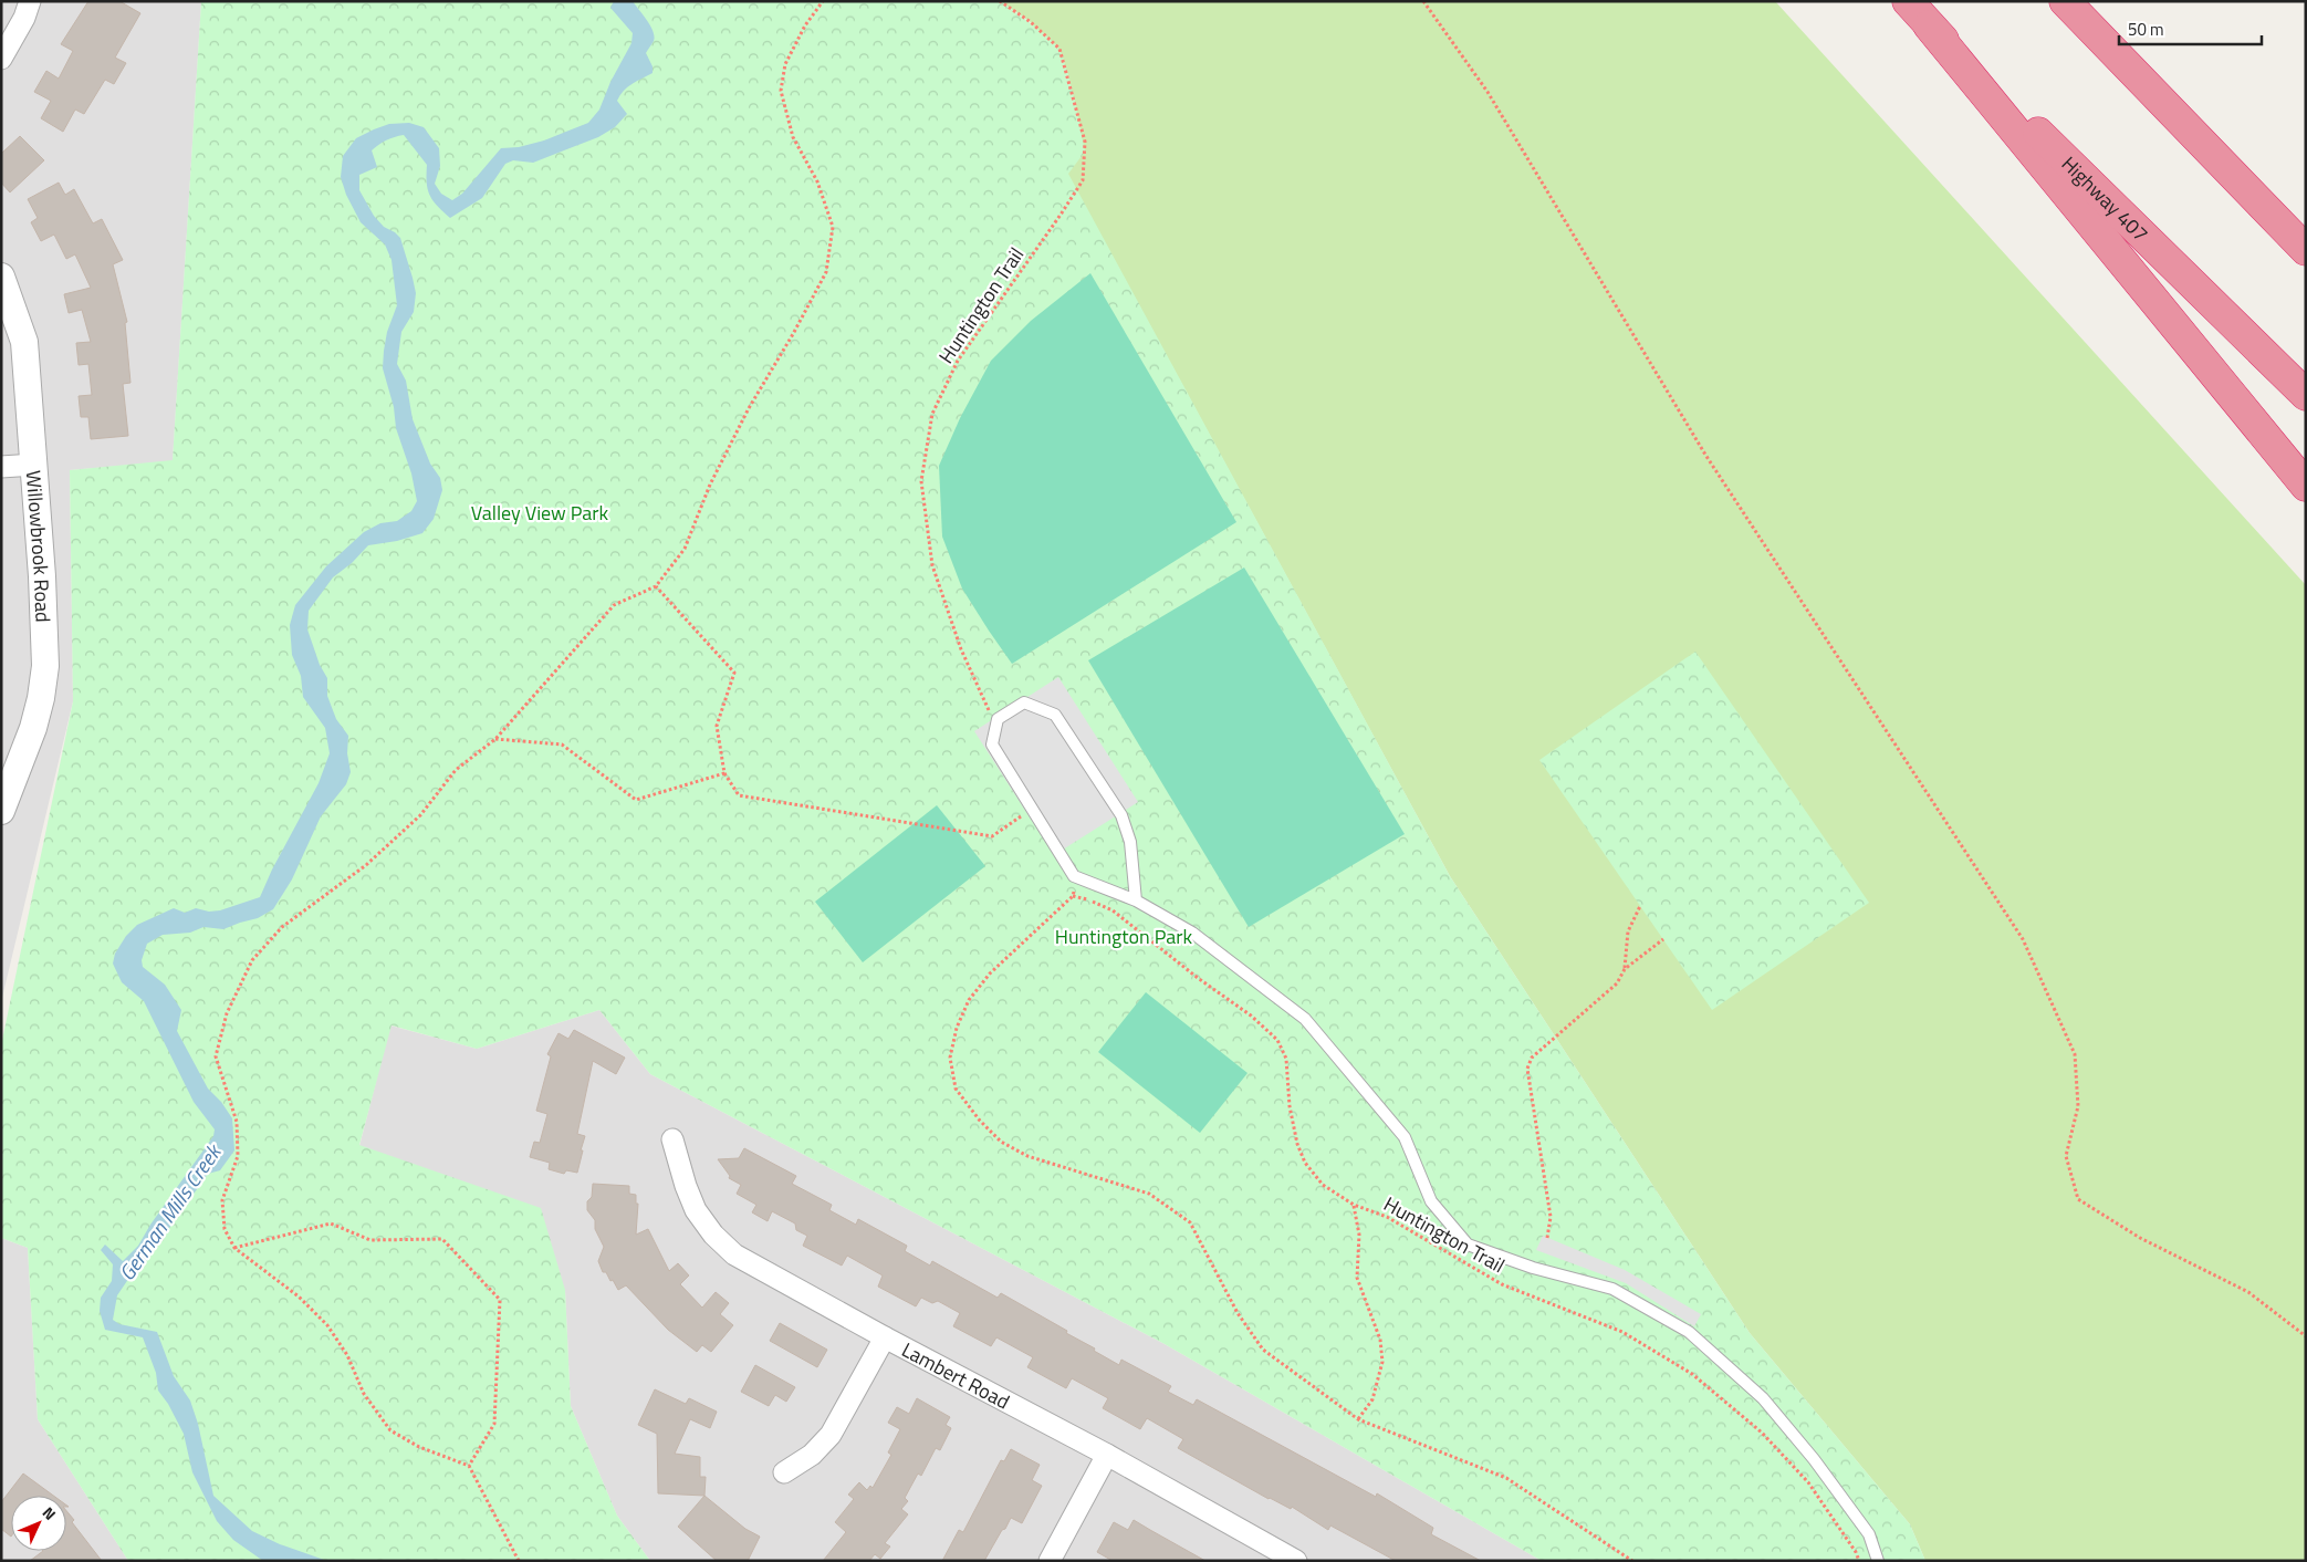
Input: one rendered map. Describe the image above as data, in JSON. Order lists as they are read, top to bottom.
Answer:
{
  "streets": {
    "highway": ["Highway 407"],
    "street": ["Willowbrook Road", "Lambert Road"],
    "path": ["Huntington Trail"]
  },
  "water": ["German Mills Creek"],
  "parks": ["Valley View Park", "Huntington Park"],
  "scale_bar": "50 m",
  "north": "top right"
}
